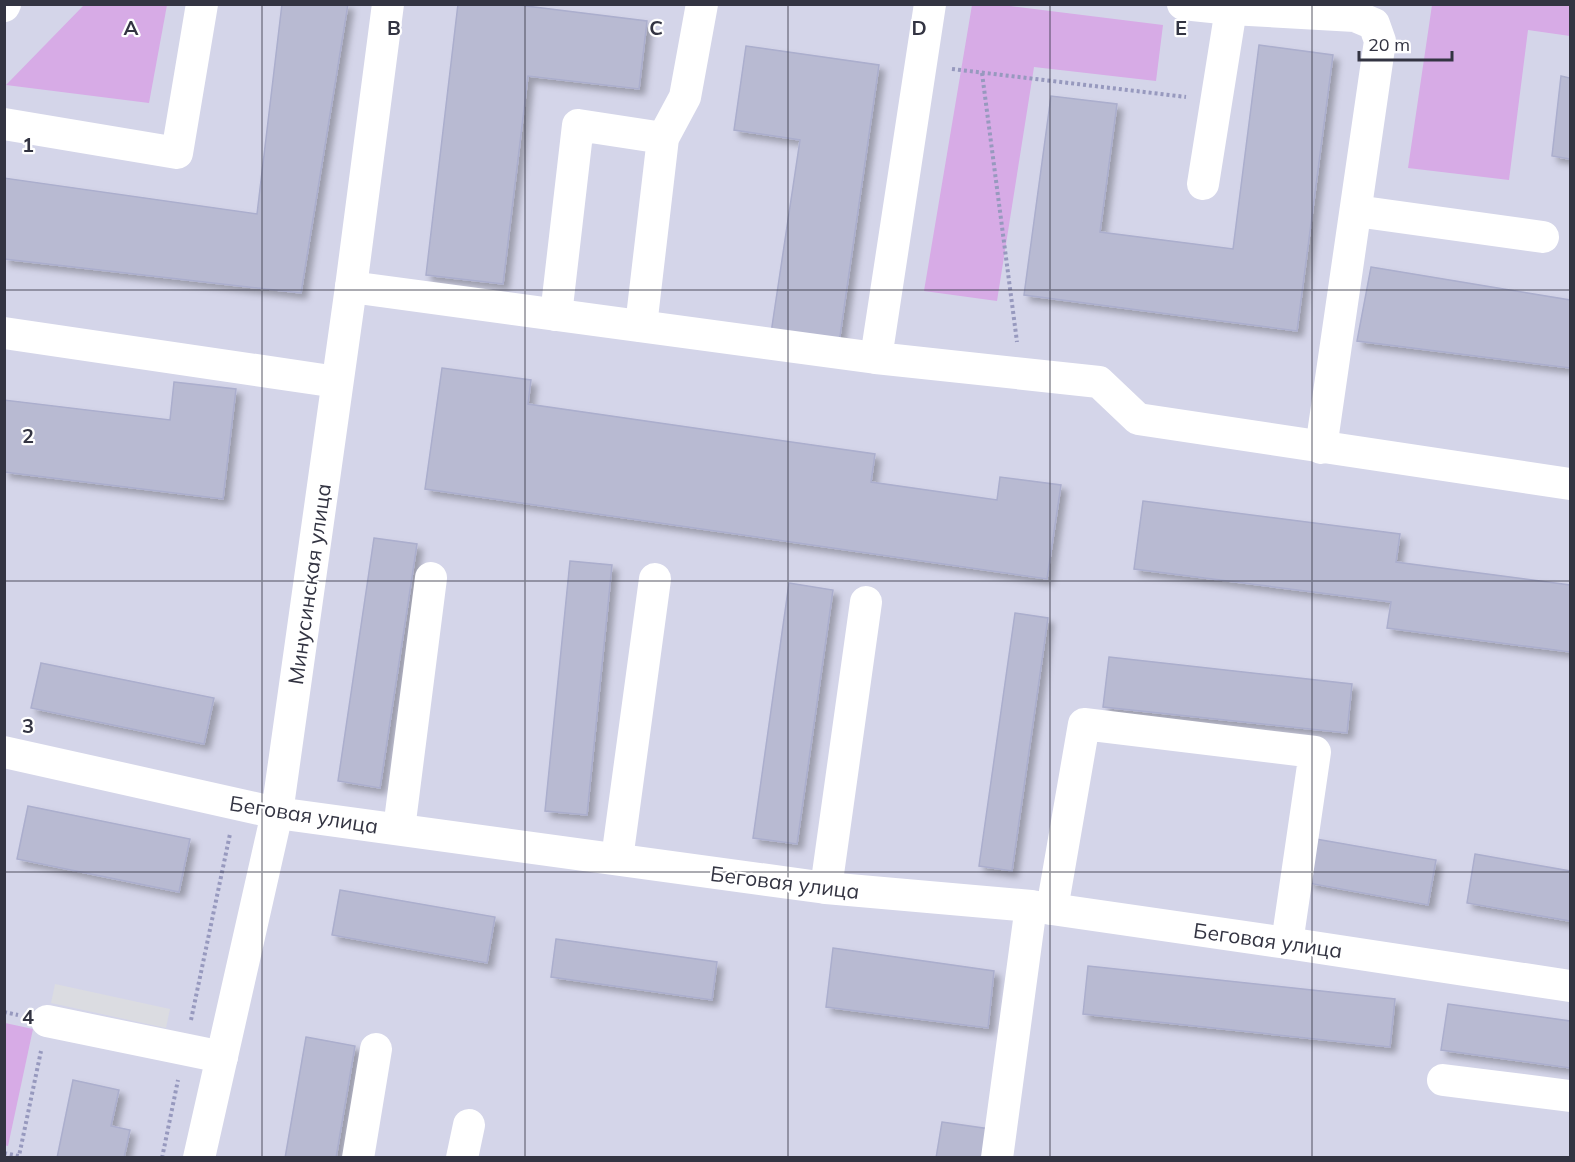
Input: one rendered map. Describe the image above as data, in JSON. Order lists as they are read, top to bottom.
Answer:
{
  "streets": {
    "street": ["Минусинская улица", "Беговая улица"]
  },
  "crossings": [
    ["Минусинская улица", "Беговая улица"]
  ],
  "scale_bar": "20 m",
  "grid": {
    "columns": [
      "A",
      "B",
      "C",
      "D",
      "E"
    ],
    "rows": [
      "1",
      "2",
      "3",
      "4"
    ]
  }
}
